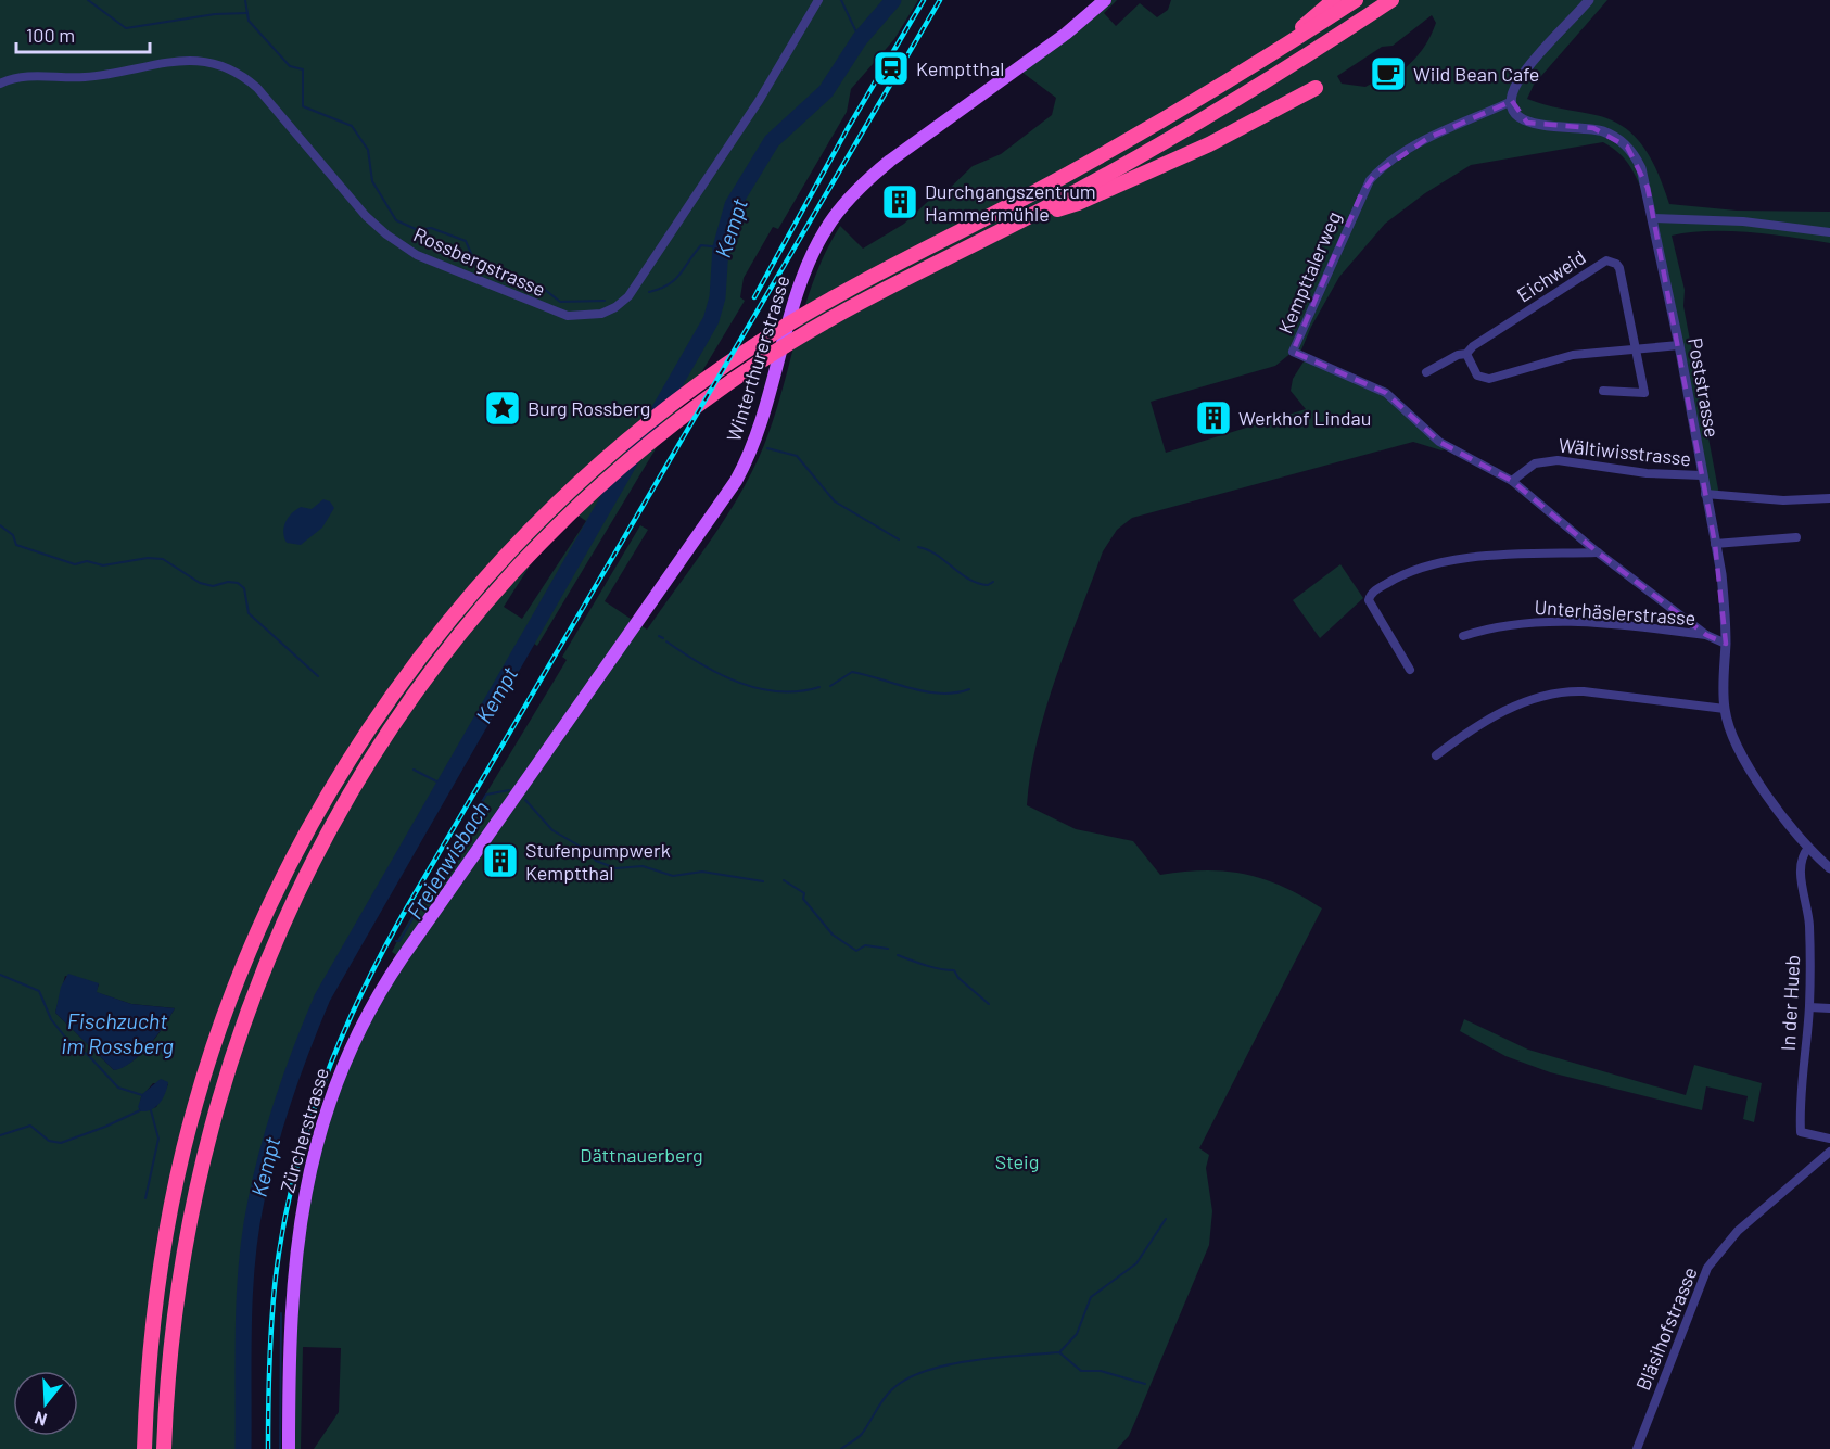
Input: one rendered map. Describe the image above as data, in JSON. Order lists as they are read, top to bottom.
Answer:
{
  "streets": {
    "main road": ["Winterthurerstrasse", "Zürcherstrasse"],
    "street": [
      "Rossbergstrasse",
      "Kempttalerweg",
      "Eichweid",
      "Poststrasse",
      "Wältiwisstrasse",
      "Unterhäslerstrasse",
      "In der Hueb",
      "Bläsihofstrasse"
    ]
  },
  "crossings": [
    ["Kempttalerweg", "Poststrasse"],
    ["Kempttalerweg", "Wältiwisstrasse"],
    ["Kempttalerweg", "Unterhäslerstrasse"],
    ["Winterthurerstrasse", "Zürcherstrasse"],
    ["Poststrasse", "Wältiwisstrasse"],
    ["Poststrasse", "Unterhäslerstrasse"],
    ["Poststrasse", "In der Hueb"]
  ],
  "water": ["Kempt", "Freienwisbach", "Fischzucht im Rossberg"],
  "parks": ["Dättnauerberg", "Steig"],
  "places": {
    "station": ["Kemptthal"],
    "cafe": ["Wild Bean Cafe"],
    "building": ["Durchgangszentrum Hammermühle", "Werkhof Lindau", "Stufenpumpwerk Kemptthal"],
    "place": ["Burg Rossberg"]
  },
  "scale_bar": "100 m",
  "north": "bottom"
}
